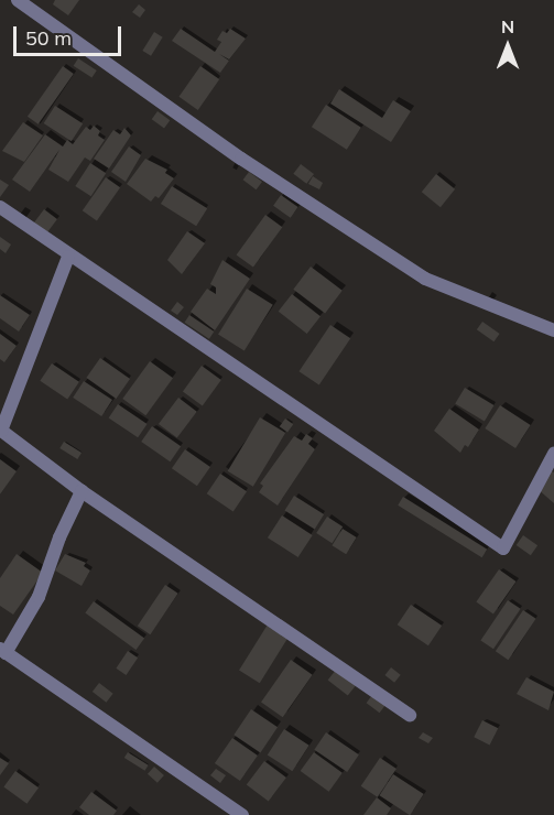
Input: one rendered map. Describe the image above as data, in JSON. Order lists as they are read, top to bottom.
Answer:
{
  "scale_bar": "50 m",
  "north": "top"
}
